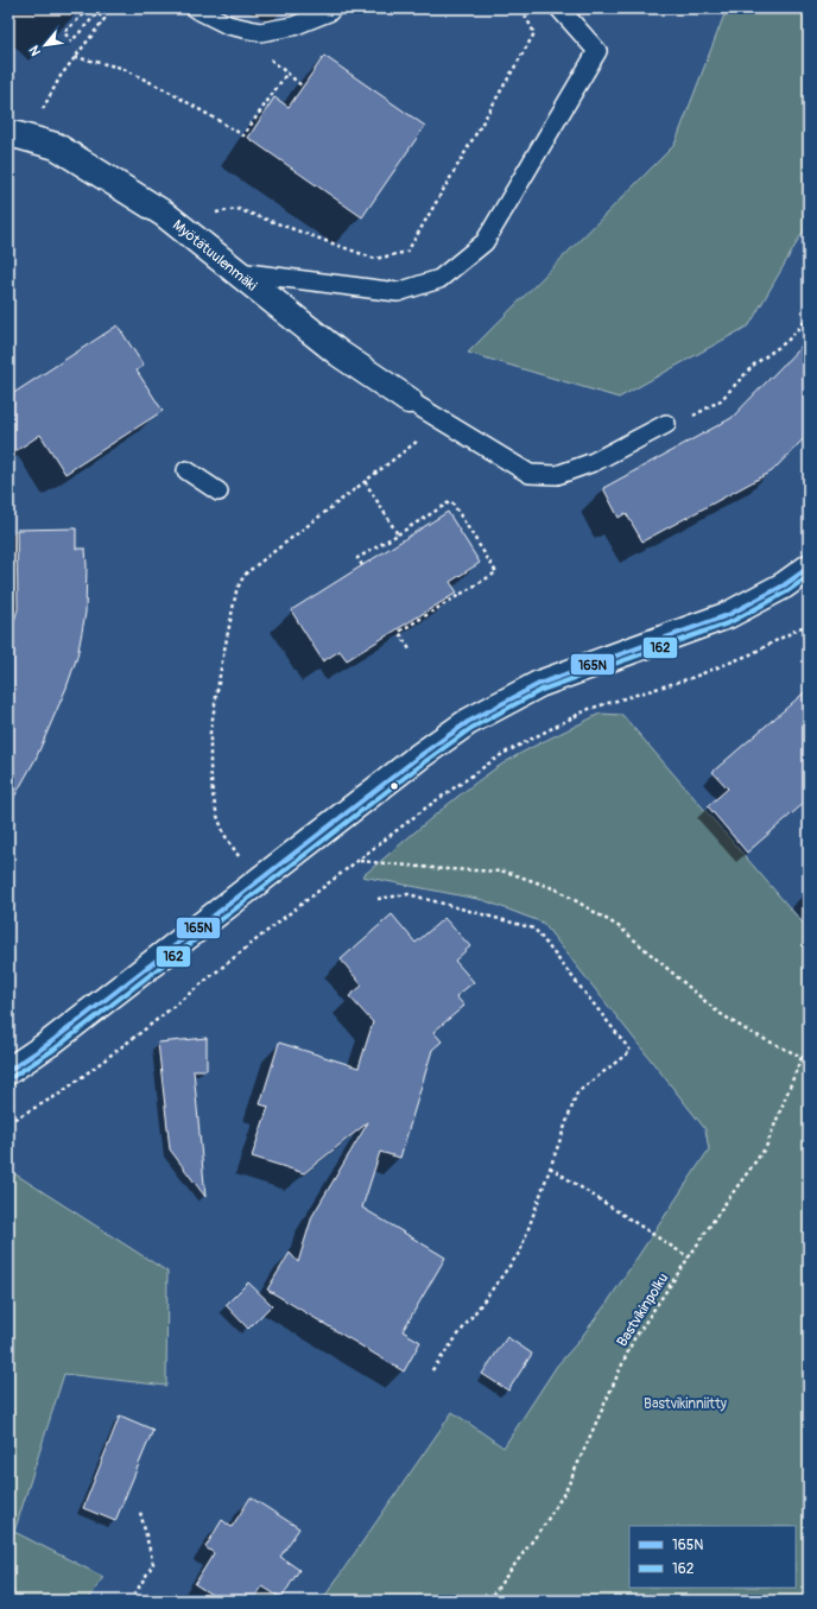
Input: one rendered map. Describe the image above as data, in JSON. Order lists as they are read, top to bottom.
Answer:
{
  "streets": {
    "street": ["Myötätuulenmäki"],
    "path": ["Bastvikinpolku"]
  },
  "parks": ["Bastvikinniitty"],
  "lines": ["transit line 165N", "transit line 162"],
  "legend": ["165N", "162"],
  "north": "bottom left"
}
